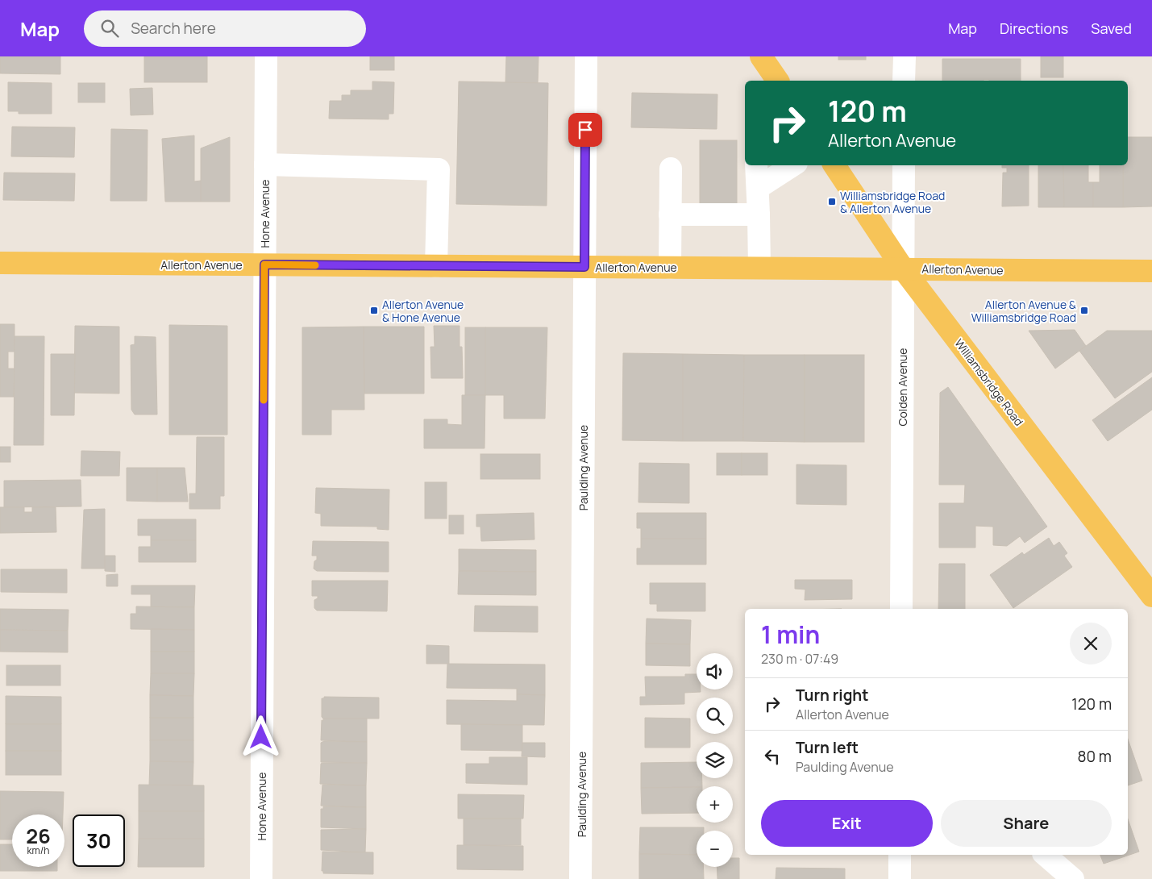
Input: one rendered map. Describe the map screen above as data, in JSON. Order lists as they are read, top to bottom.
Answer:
{
  "streets": {
    "main road": ["Allerton Avenue", "Williamsbridge Road"],
    "street": ["Hone Avenue", "Colden Avenue", "Paulding Avenue"]
  },
  "crossings": [
    ["Hone Avenue", "Allerton Avenue"],
    ["Allerton Avenue", "Williamsbridge Road"],
    ["Allerton Avenue", "Colden Avenue"],
    ["Allerton Avenue", "Paulding Avenue"],
    ["Williamsbridge Road", "Colden Avenue"]
  ],
  "places": {
    "transit": ["Williamsbridge Road & Allerton Avenue", "Allerton Avenue & Hone Avenue", "Allerton Avenue & Williamsbridge Road"]
  },
  "page": {
    "header": "Map",
    "search": "Search here",
    "nav": ["Map", "Directions", "Saved"],
    "turn": ["120 m", "Allerton Avenue"],
    "heading": ["1 min", "230 m · 07:49"],
    "map_buttons": ["+", "−"],
    "list": [
      {
        "name": "Turn right",
        "note": "Allerton Avenue",
        "value": "120 m"
      },
      {
        "name": "Turn left",
        "note": "Paulding Avenue",
        "value": "80 m"
      }
    ],
    "buttons": ["Exit", "Share"],
    "speed": "26 km/h",
    "limit": "30"
  }
}
